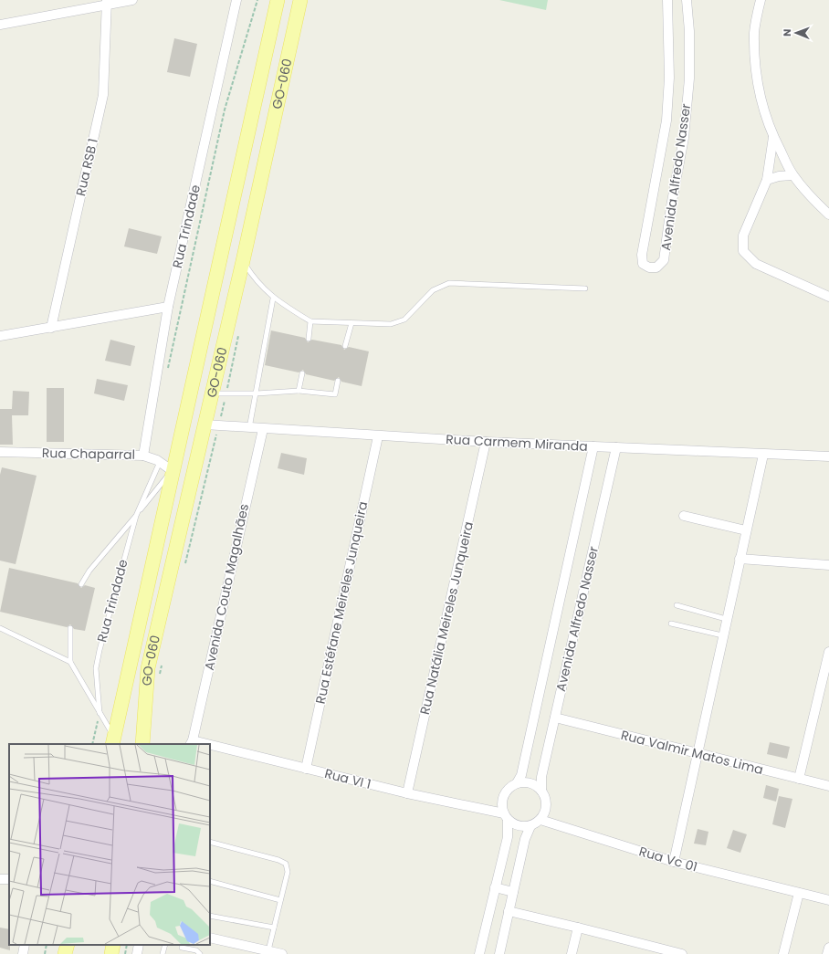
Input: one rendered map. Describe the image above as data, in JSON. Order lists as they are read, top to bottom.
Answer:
{
  "streets": {
    "main road": ["GO-060"],
    "street": [
      "Rua RSB 1",
      "Avenida Alfredo Nasser",
      "Rua Trindade",
      "Rua Carmem Miranda",
      "Rua Chaparral",
      "Avenida Couto Magalhães",
      "Rua Estéfane Meireles Junqueira",
      "Rua Natália Meireles Junqueira",
      "Rua Valmir Matos Lima",
      "Rua VI 1",
      "Rua Vc 01"
    ]
  },
  "crossings": [
    ["GO-060", "Rua Carmem Miranda"],
    ["GO-060", "Rua Chaparral"],
    ["Avenida Alfredo Nasser", "Rua Carmem Miranda"],
    ["Avenida Alfredo Nasser", "Rua Valmir Matos Lima"],
    ["Avenida Alfredo Nasser", "Rua VI 1"],
    ["Avenida Alfredo Nasser", "Rua Vc 01"],
    ["Rua Trindade", "Rua Chaparral"],
    ["Rua Carmem Miranda", "Avenida Couto Magalhães"],
    ["Rua Carmem Miranda", "Rua Estéfane Meireles Junqueira"],
    ["Rua Carmem Miranda", "Rua Natália Meireles Junqueira"],
    ["Rua Estéfane Meireles Junqueira", "Rua VI 1"],
    ["Rua Natália Meireles Junqueira", "Rua VI 1"],
    ["Rua VI 1", "Rua Vc 01"]
  ],
  "north": "left"
}
